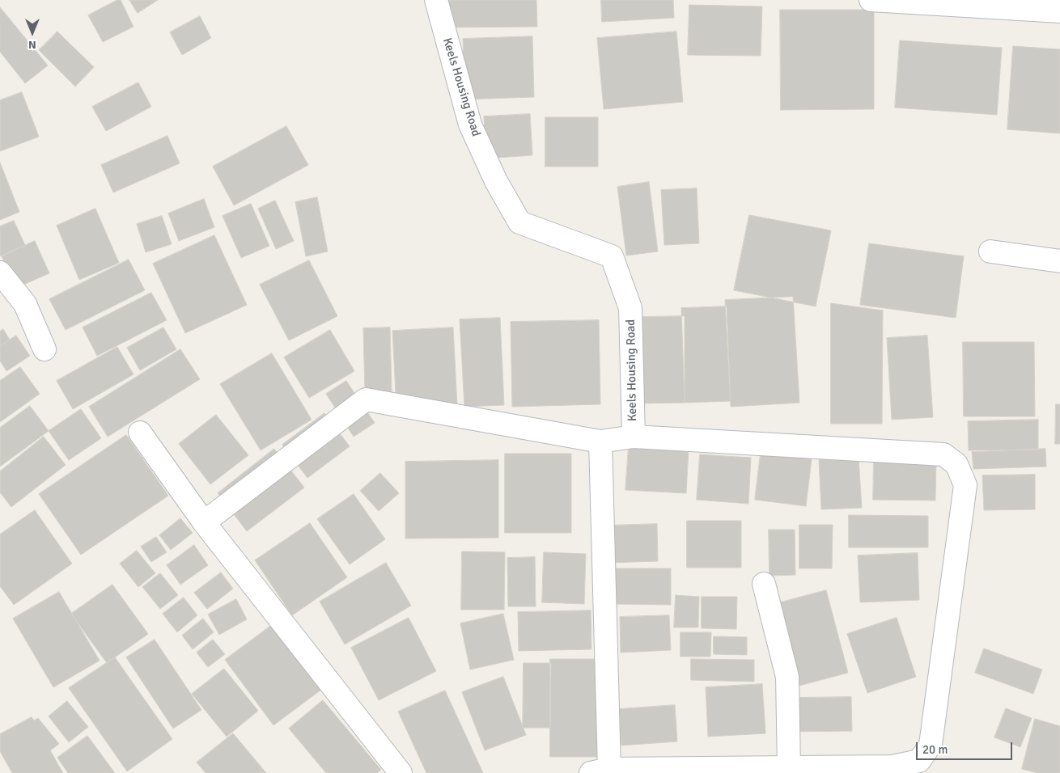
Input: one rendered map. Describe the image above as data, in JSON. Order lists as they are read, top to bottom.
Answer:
{
  "streets": {
    "street": ["Keels Housing Road"]
  },
  "scale_bar": "20 m",
  "north": "bottom"
}
